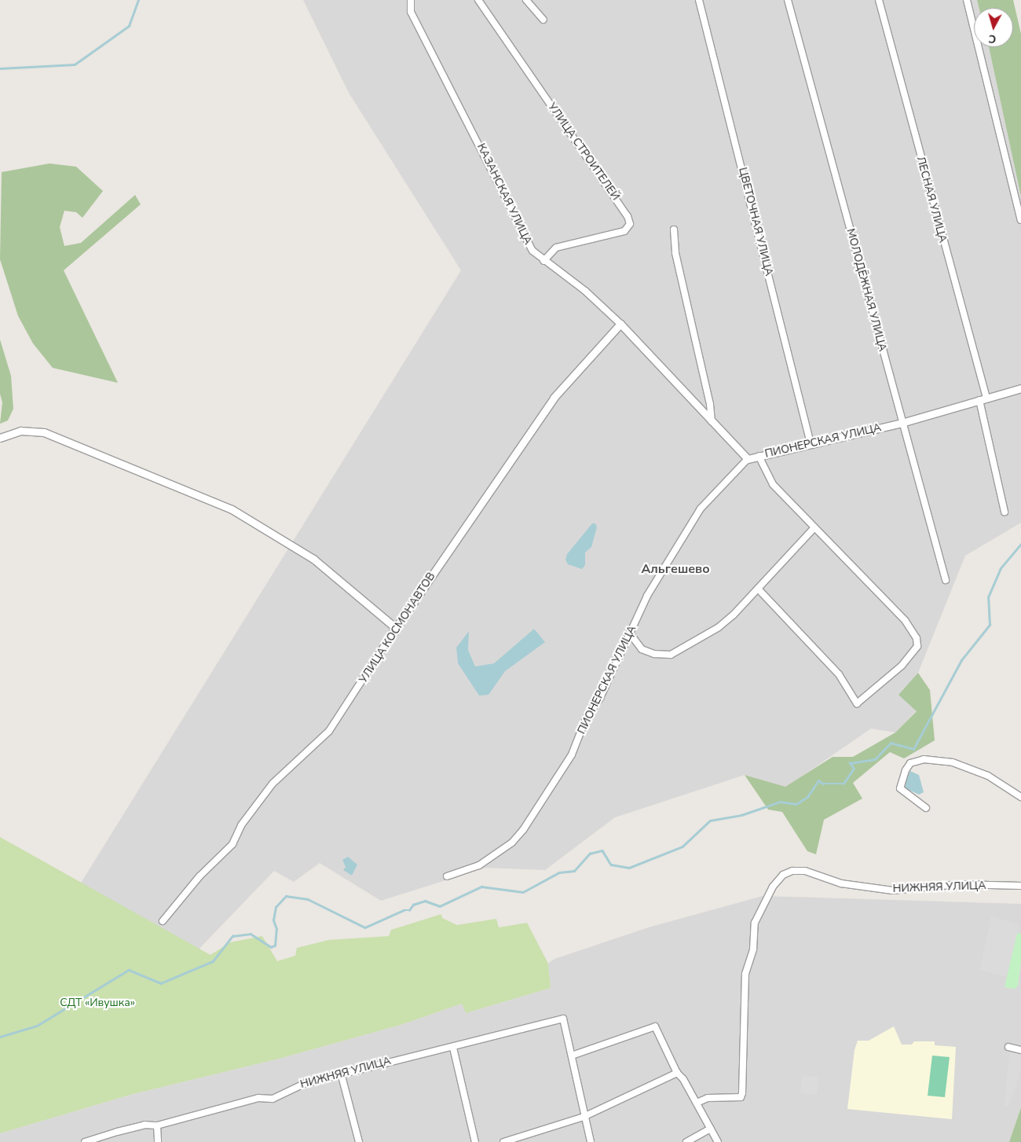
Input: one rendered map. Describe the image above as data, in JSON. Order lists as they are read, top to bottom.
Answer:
{
  "streets": {
    "street": [
      "УЛИЦА СТРОИТЕЛЕЙ",
      "КАЗАНСКАЯ УЛИЦА",
      "ЛЕСНАЯ УЛИЦА",
      "ЦВЕТОЧНАЯ УЛИЦА",
      "МОЛОДЁЖНАЯ УЛИЦА",
      "ПИОНЕРСКАЯ УЛИЦА",
      "УЛИЦА КОСМОНАВТОВ",
      "НИЖНЯЯ УЛИЦА"
    ]
  },
  "crossings": [
    ["УЛИЦА СТРОИТЕЛЕЙ", "КАЗАНСКАЯ УЛИЦА"],
    ["КАЗАНСКАЯ УЛИЦА", "ПИОНЕРСКАЯ УЛИЦА"],
    ["КАЗАНСКАЯ УЛИЦА", "УЛИЦА КОСМОНАВТОВ"],
    ["ЛЕСНАЯ УЛИЦА", "ПИОНЕРСКАЯ УЛИЦА"],
    ["ЦВЕТОЧНАЯ УЛИЦА", "ПИОНЕРСКАЯ УЛИЦА"],
    ["МОЛОДЁЖНАЯ УЛИЦА", "ПИОНЕРСКАЯ УЛИЦА"]
  ],
  "districts": ["Альгешево"],
  "parks": ["СДТ «Ивушка»"],
  "north": "bottom"
}
